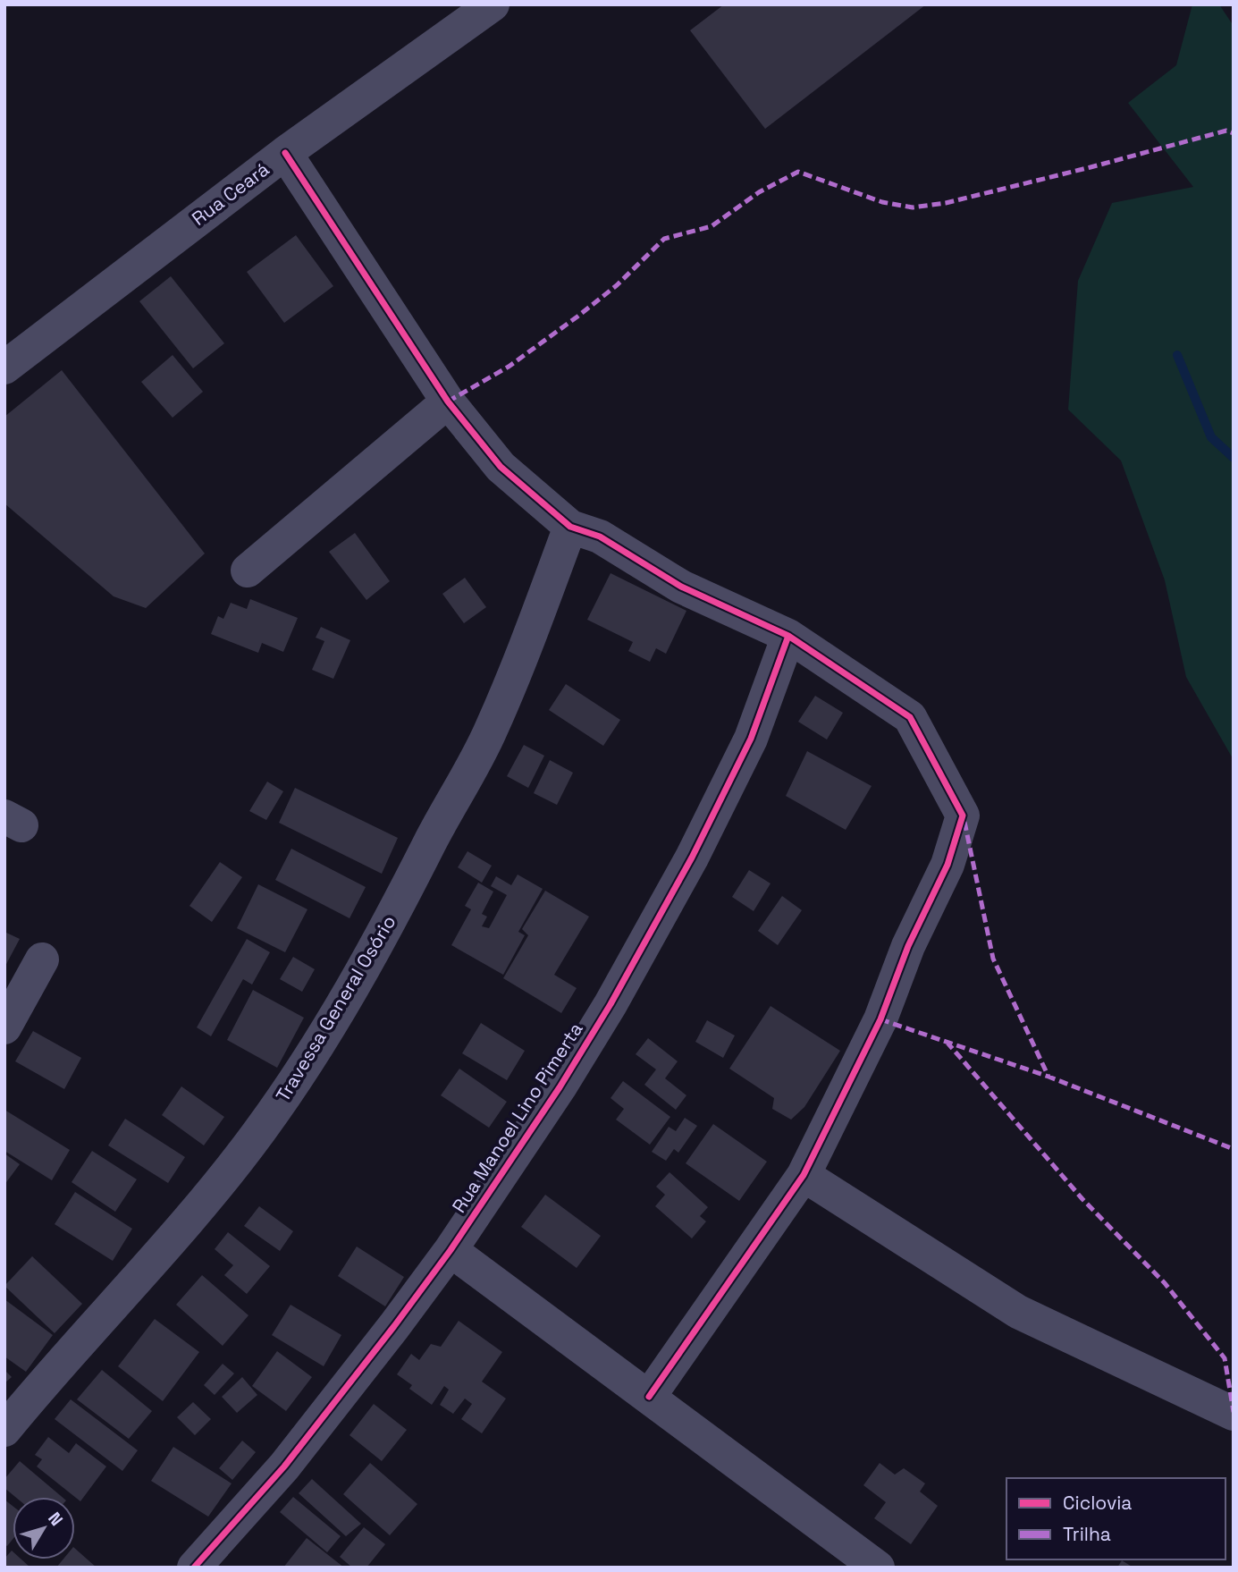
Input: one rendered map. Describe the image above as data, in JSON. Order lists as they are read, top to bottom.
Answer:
{
  "streets": {
    "street": ["Rua Ceará", "Travessa General Osório", "Rua Manoel Lino Pimerta"]
  },
  "legend": ["Ciclovia", "Trilha"],
  "north": "top right"
}
